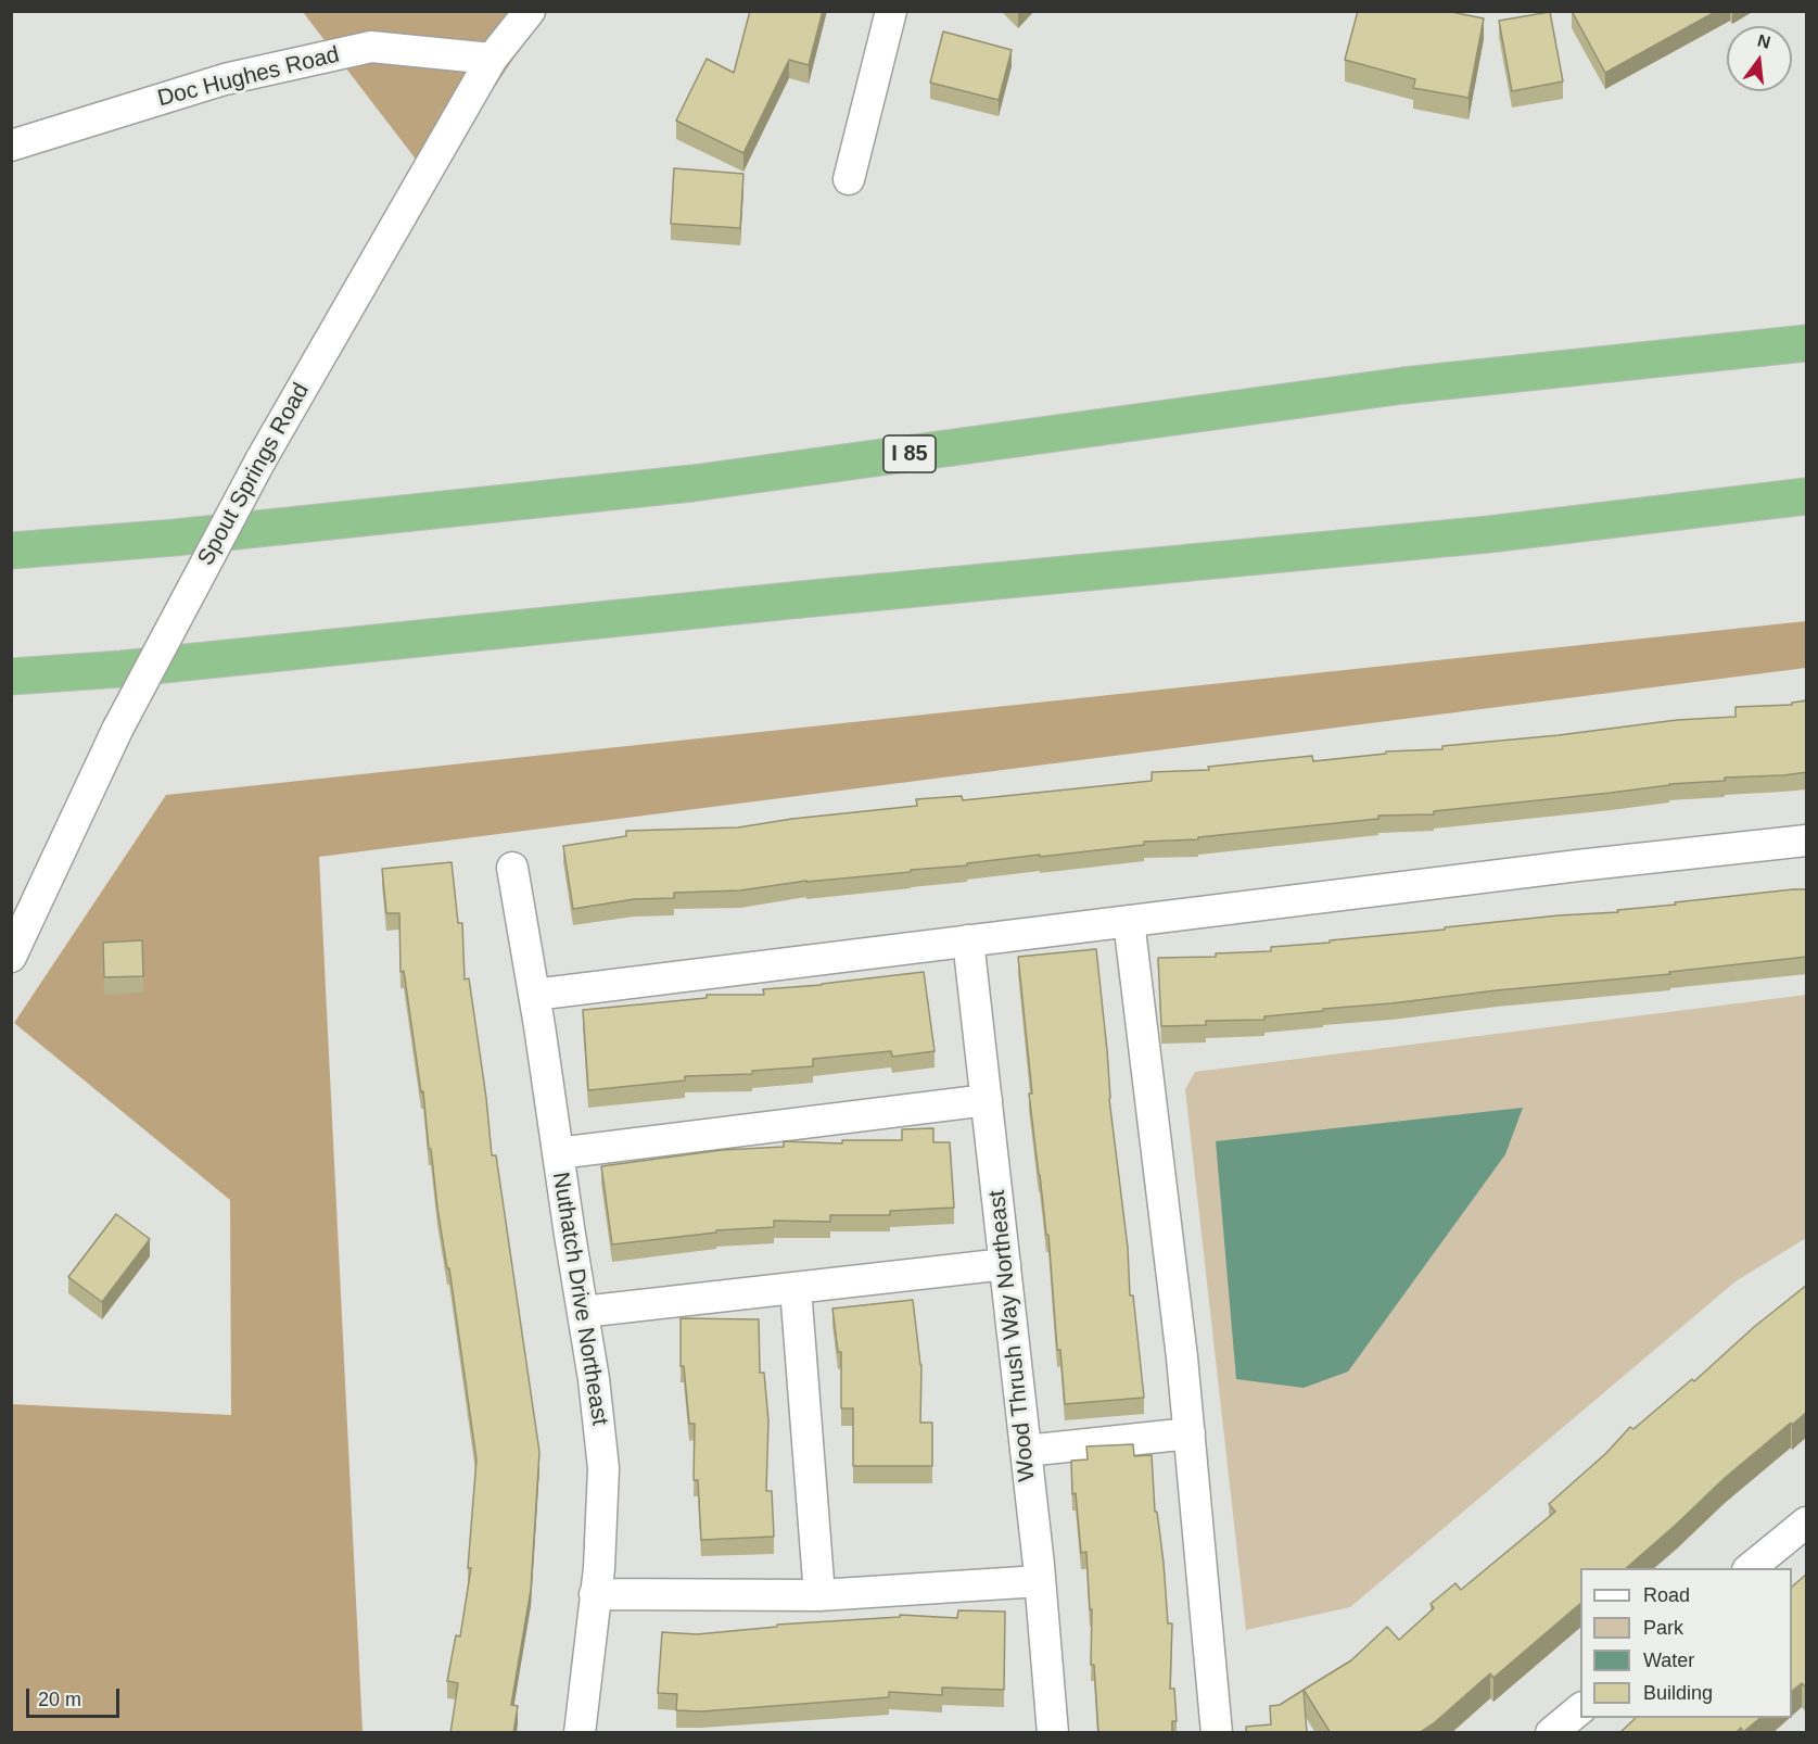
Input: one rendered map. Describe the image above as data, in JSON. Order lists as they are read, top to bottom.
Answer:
{
  "streets": {
    "highway": ["I 85"],
    "street": [
      "Doc Hughes Road",
      "Spout Springs Road",
      "Nuthatch Drive Northeast",
      "Wood Thrush Way Northeast"
    ]
  },
  "crossings": [
    ["Doc Hughes Road", "Spout Springs Road"]
  ],
  "legend": [
    "Road",
    "Park",
    "Water",
    "Building"
  ],
  "scale_bar": "20 m",
  "north": "top"
}
